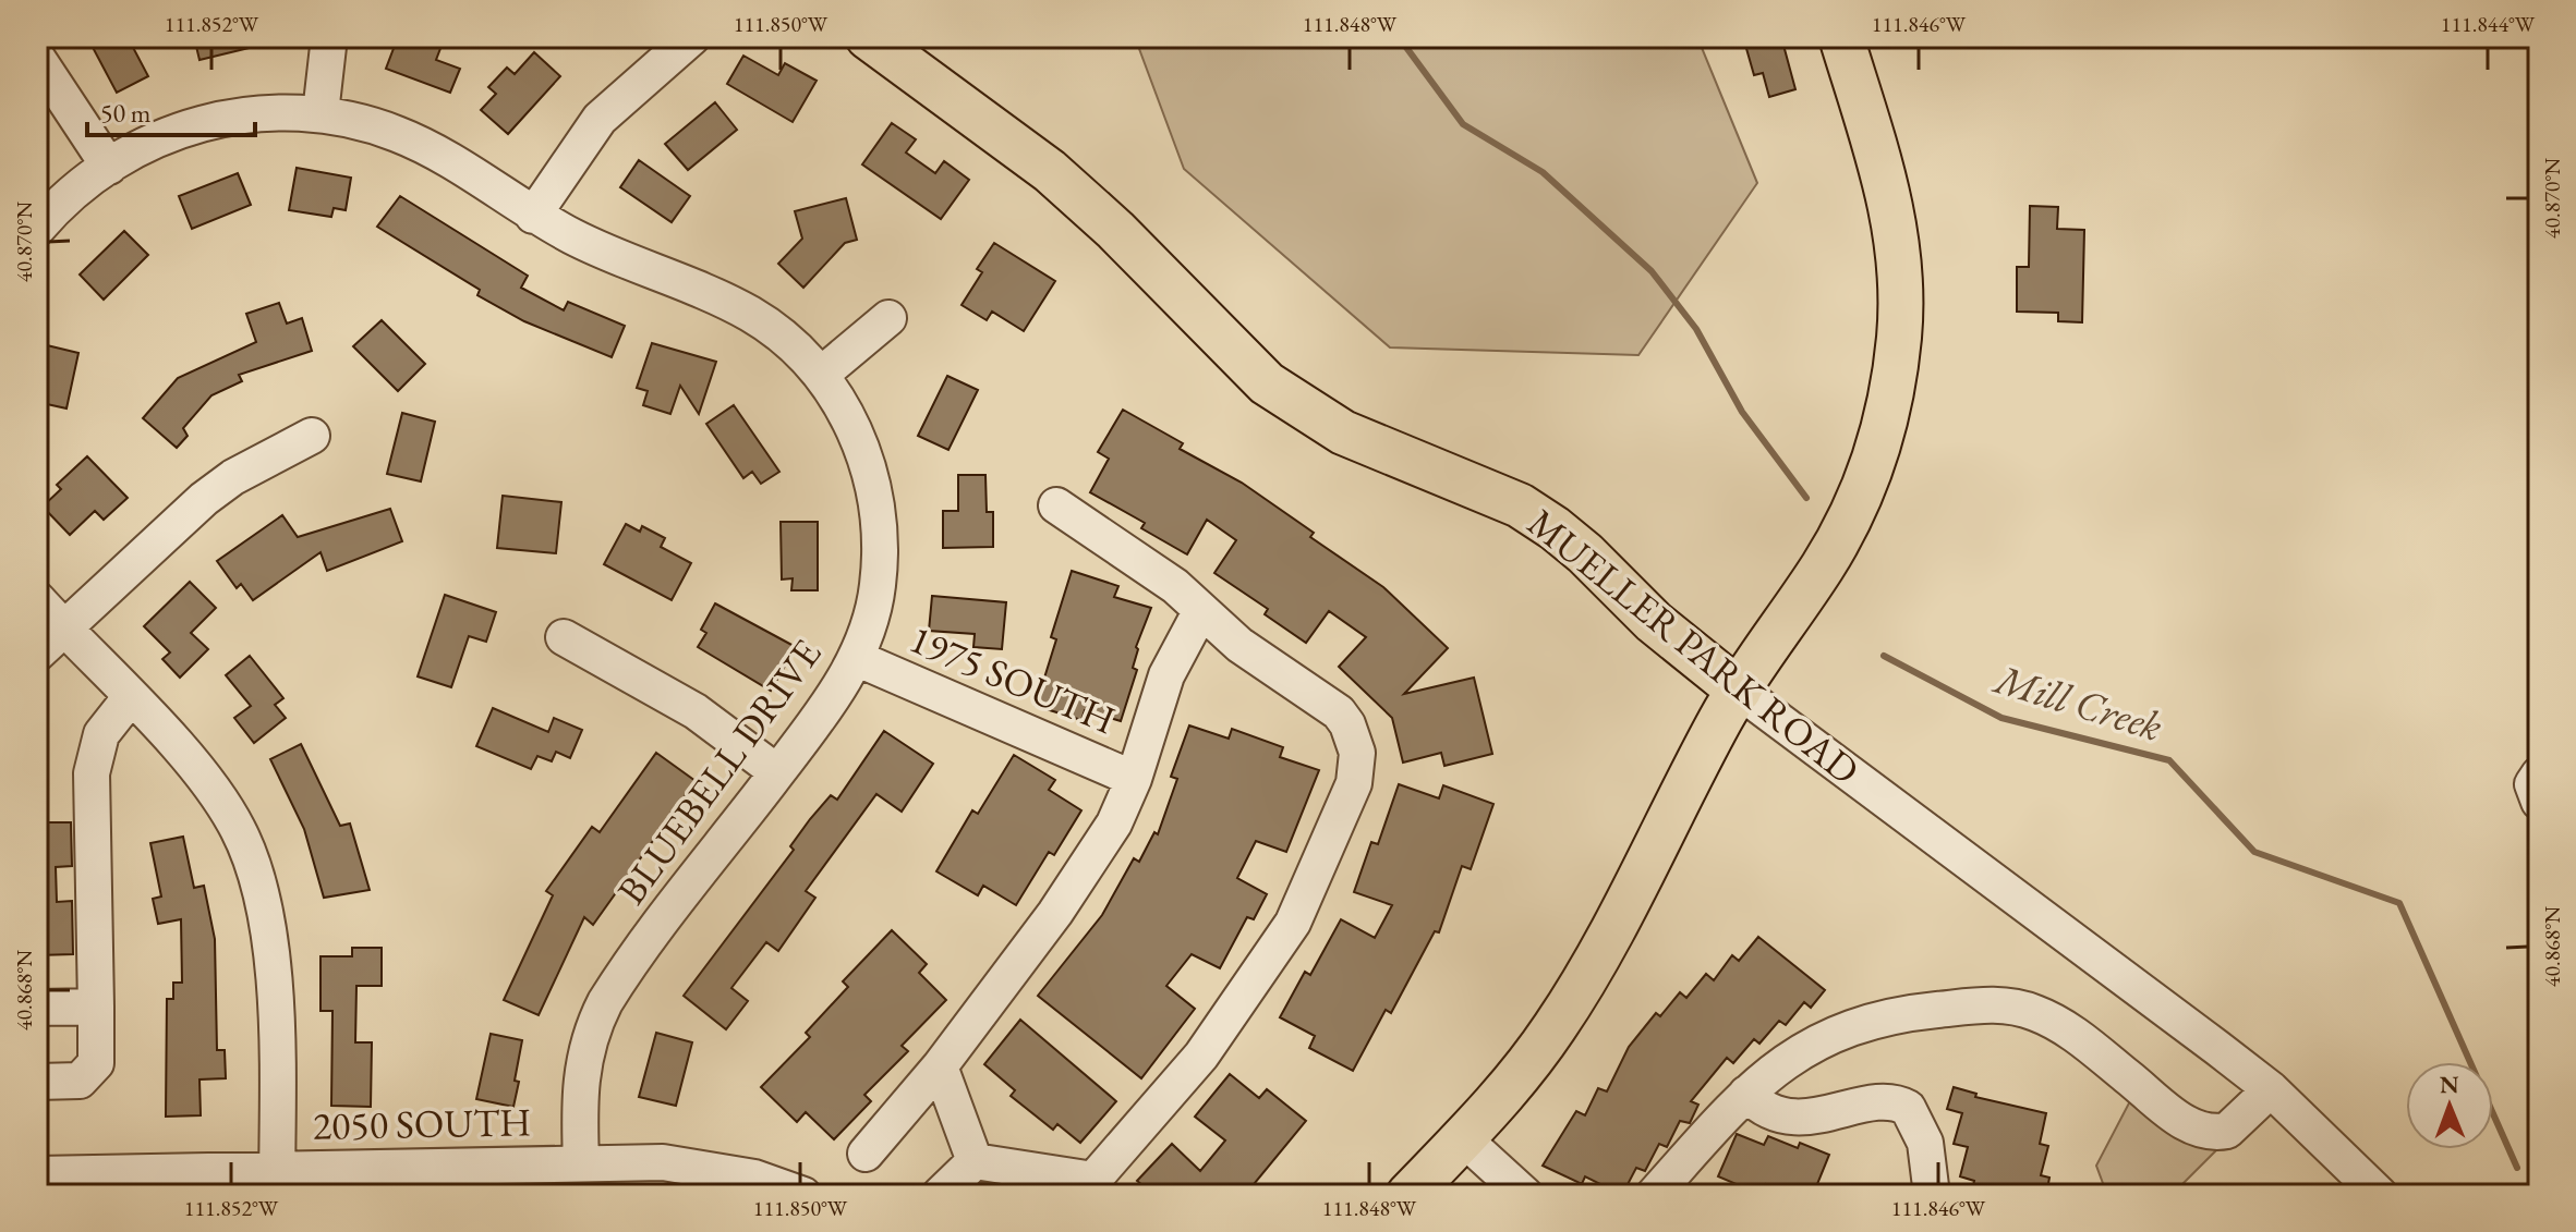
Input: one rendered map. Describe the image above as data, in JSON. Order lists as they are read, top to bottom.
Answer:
{
  "streets": {
    "main road": ["MUELLER PARK ROAD"],
    "street": ["1975 SOUTH", "BLUEBELL DRIVE", "2050 SOUTH"]
  },
  "crossings": [
    ["1975 SOUTH", "BLUEBELL DRIVE"],
    ["BLUEBELL DRIVE", "2050 SOUTH"]
  ],
  "water": ["Mill Creek"],
  "scale_bar": "50 m",
  "north": "top",
  "coordinates": [
    "111.852°W",
    "111.850°W",
    "111.848°W",
    "111.846°W",
    "111.844°W",
    "40.870°N",
    "40.868°N"
  ]
}
